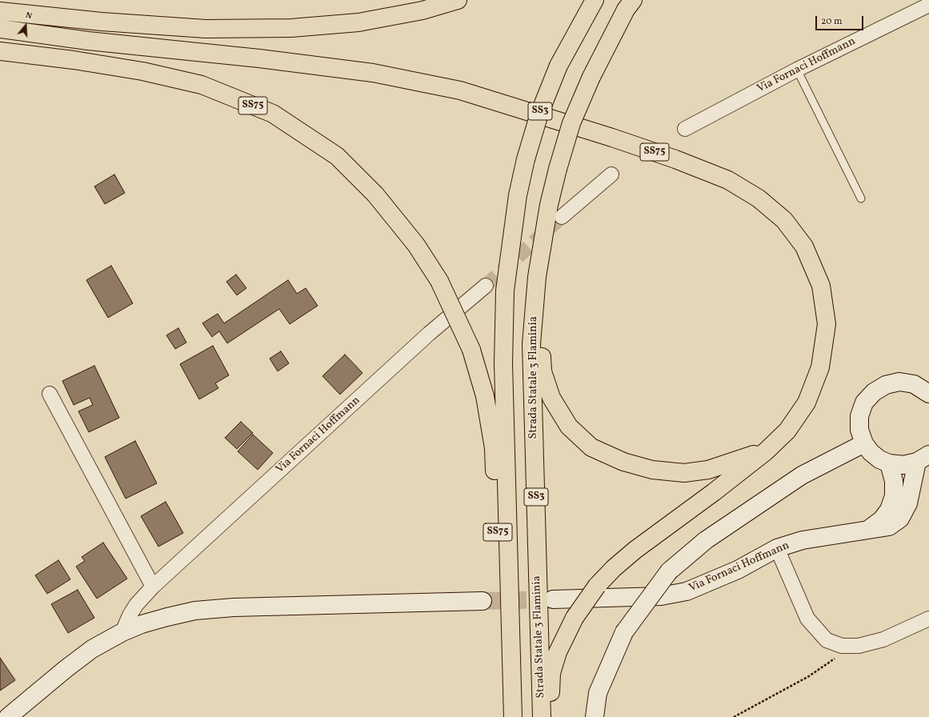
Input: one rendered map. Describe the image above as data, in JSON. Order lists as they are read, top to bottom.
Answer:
{
  "streets": {
    "highway": ["SS75", "SS3", "Strada Statale 3 Flaminia"],
    "main road": ["Via Fornaci Hoffmann"]
  },
  "crossings": [
    ["SS75", "Strada Statale 3 Flaminia"]
  ],
  "scale_bar": "20 m",
  "north": "top"
}
